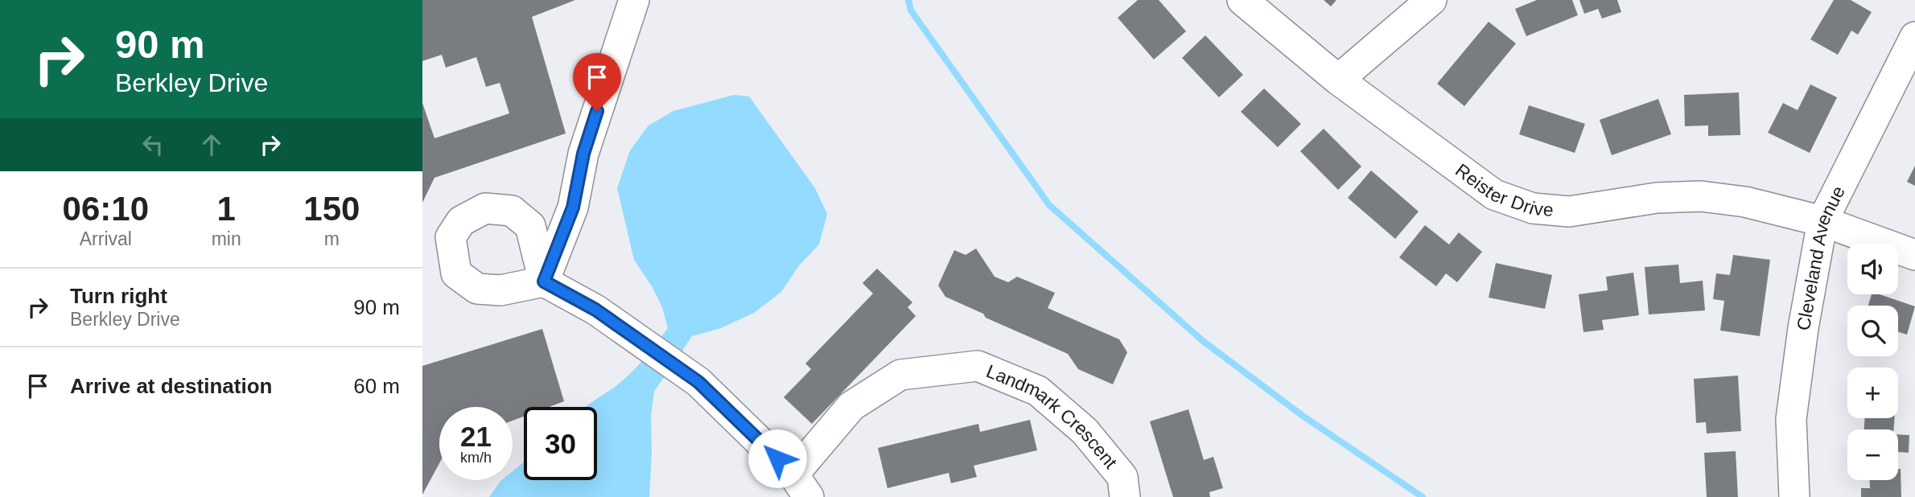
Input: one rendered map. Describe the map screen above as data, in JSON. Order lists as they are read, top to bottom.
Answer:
{
  "streets": {
    "street": ["Reister Drive", "Cleveland Avenue", "Landmark Crescent"]
  },
  "crossings": [
    ["Reister Drive", "Cleveland Avenue"]
  ],
  "page": {
    "turn": ["90 m", "Berkley Drive"],
    "eta": [
      "06:10",
      "Arrival",
      "1",
      "min",
      "150",
      "m"
    ],
    "map_buttons": ["+", "−"],
    "list": [
      {
        "name": "Turn right",
        "note": "Berkley Drive",
        "value": "90 m"
      },
      {
        "name": "Arrive at destination",
        "value": "60 m"
      }
    ],
    "speed": "21 km/h",
    "limit": "30"
  }
}
